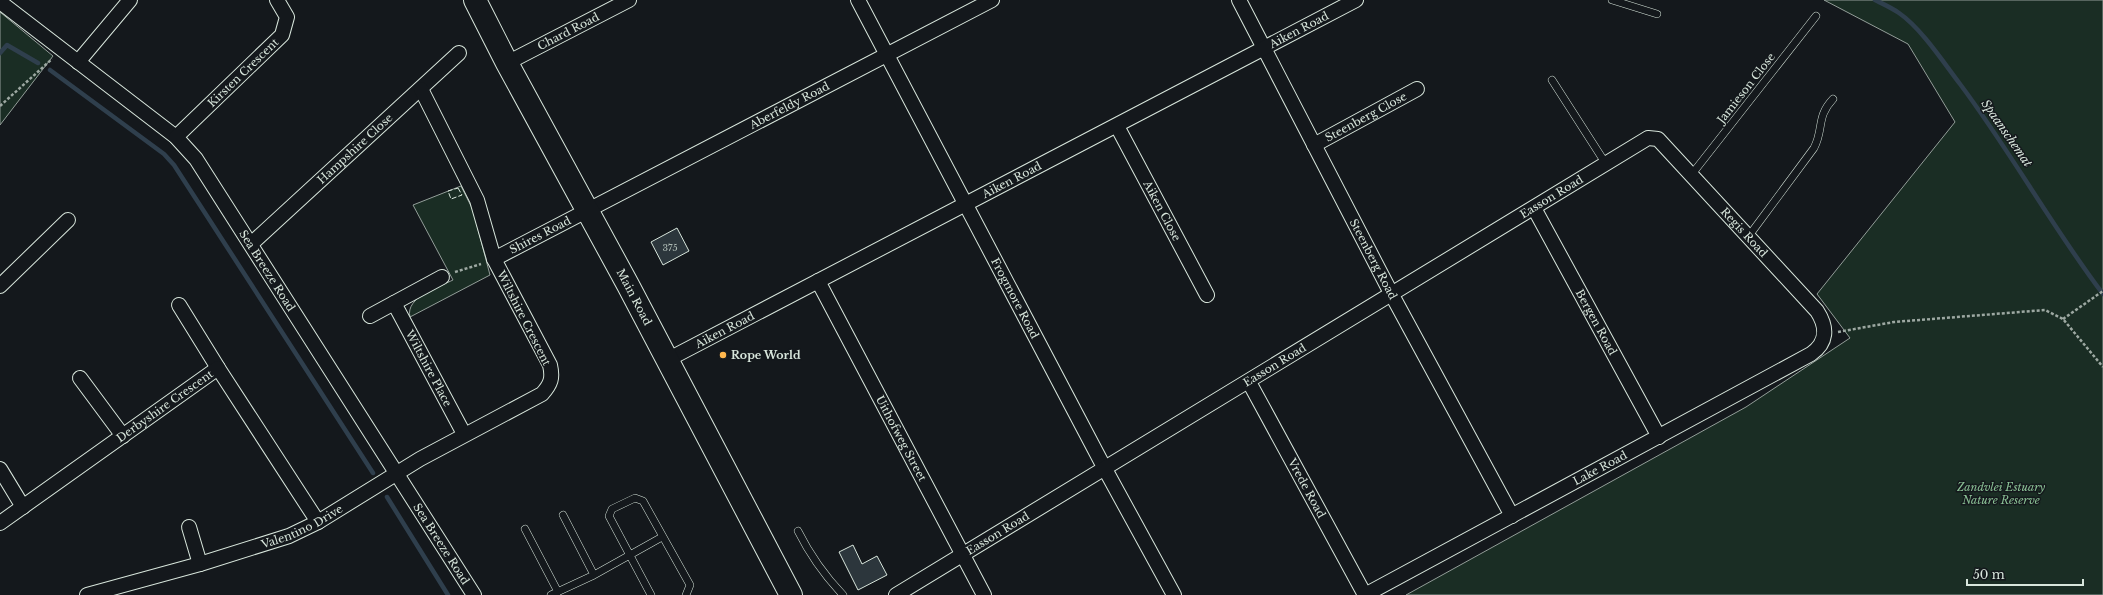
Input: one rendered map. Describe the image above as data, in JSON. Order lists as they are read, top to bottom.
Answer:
{
  "streets": {
    "main road": ["Main Road"],
    "street": [
      "Aiken Road",
      "Chard Road",
      "Kirsten Crescent",
      "Aberfeldy Road",
      "Steenberg Close",
      "Hampshire Close",
      "Easson Road",
      "Aiken Close",
      "Regis Road",
      "Shires Road",
      "Steenberg Road",
      "Sea Breeze Road",
      "Frogmore Road",
      "Wiltshire Crescent",
      "Bergen Road",
      "Wiltshire Place",
      "Derbyshire Crescent",
      "Uithofweg Street",
      "Lake Road",
      "Vrede Road",
      "Valentino Drive"
    ],
    "lane": ["Jamieson Close"]
  },
  "crossings": [
    ["Aiken Road", "Aiken Close"],
    ["Aiken Road", "Steenberg Road"],
    ["Aiken Road", "Main Road"],
    ["Aiken Road", "Frogmore Road"],
    ["Aiken Road", "Uithofweg Street"],
    ["Chard Road", "Main Road"],
    ["Kirsten Crescent", "Sea Breeze Road"],
    ["Jamieson Close", "Regis Road"],
    ["Aberfeldy Road", "Shires Road"],
    ["Aberfeldy Road", "Main Road"],
    ["Aberfeldy Road", "Frogmore Road"],
    ["Steenberg Close", "Steenberg Road"],
    ["Hampshire Close", "Sea Breeze Road"],
    ["Hampshire Close", "Wiltshire Crescent"],
    ["Easson Road", "Regis Road"],
    ["Easson Road", "Steenberg Road"],
    ["Easson Road", "Frogmore Road"],
    ["Easson Road", "Bergen Road"],
    ["Easson Road", "Uithofweg Street"],
    ["Easson Road", "Vrede Road"],
    ["Regis Road", "Lake Road"],
    ["Shires Road", "Main Road"],
    ["Shires Road", "Wiltshire Crescent"],
    ["Steenberg Road", "Lake Road"],
    ["Sea Breeze Road", "Wiltshire Crescent"],
    ["Sea Breeze Road", "Valentino Drive"],
    ["Wiltshire Crescent", "Wiltshire Place"],
    ["Wiltshire Crescent", "Valentino Drive"],
    ["Bergen Road", "Lake Road"],
    ["Derbyshire Crescent", "Valentino Drive"],
    ["Lake Road", "Vrede Road"]
  ],
  "water": ["Spaanschemat"],
  "parks": ["Zandvlei Estuary Nature Reserve"],
  "places": ["Rope World"],
  "house_numbers": ["375"],
  "scale_bar": "50 m"
}
